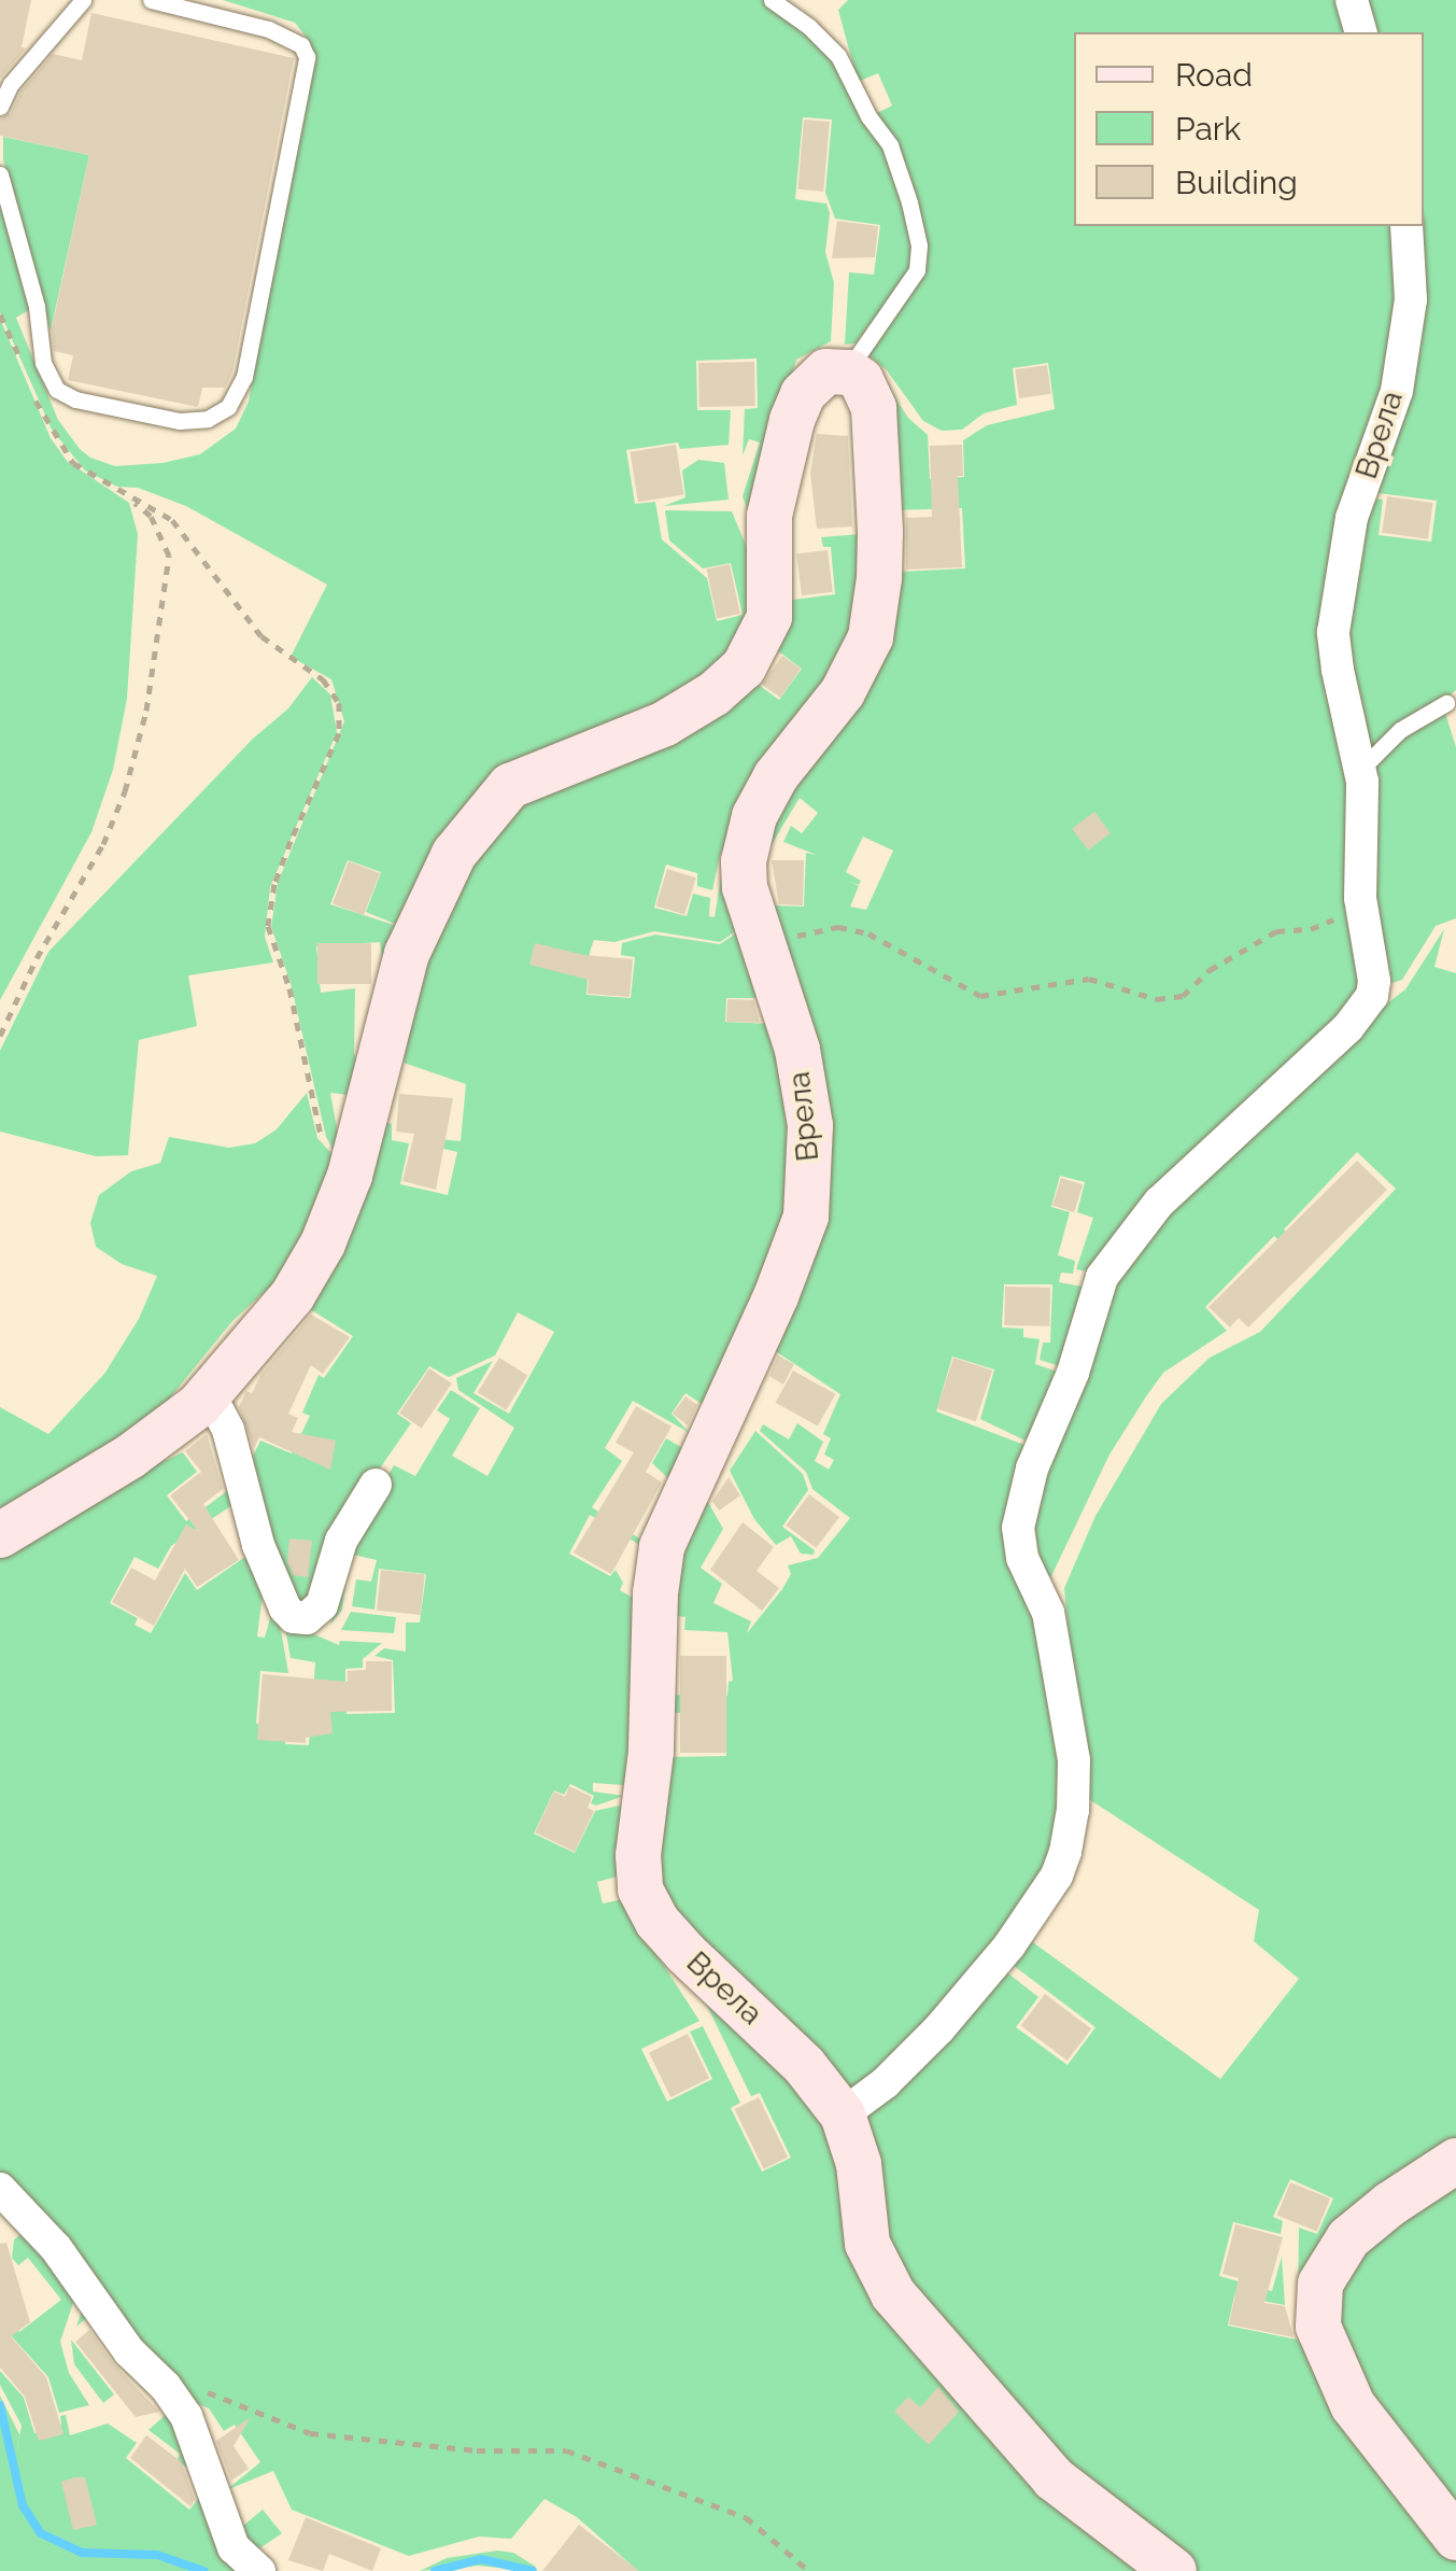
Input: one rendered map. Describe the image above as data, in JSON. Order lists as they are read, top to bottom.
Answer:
{
  "streets": {
    "street": ["Врела"]
  },
  "legend": ["Road", "Park", "Building"]
}
